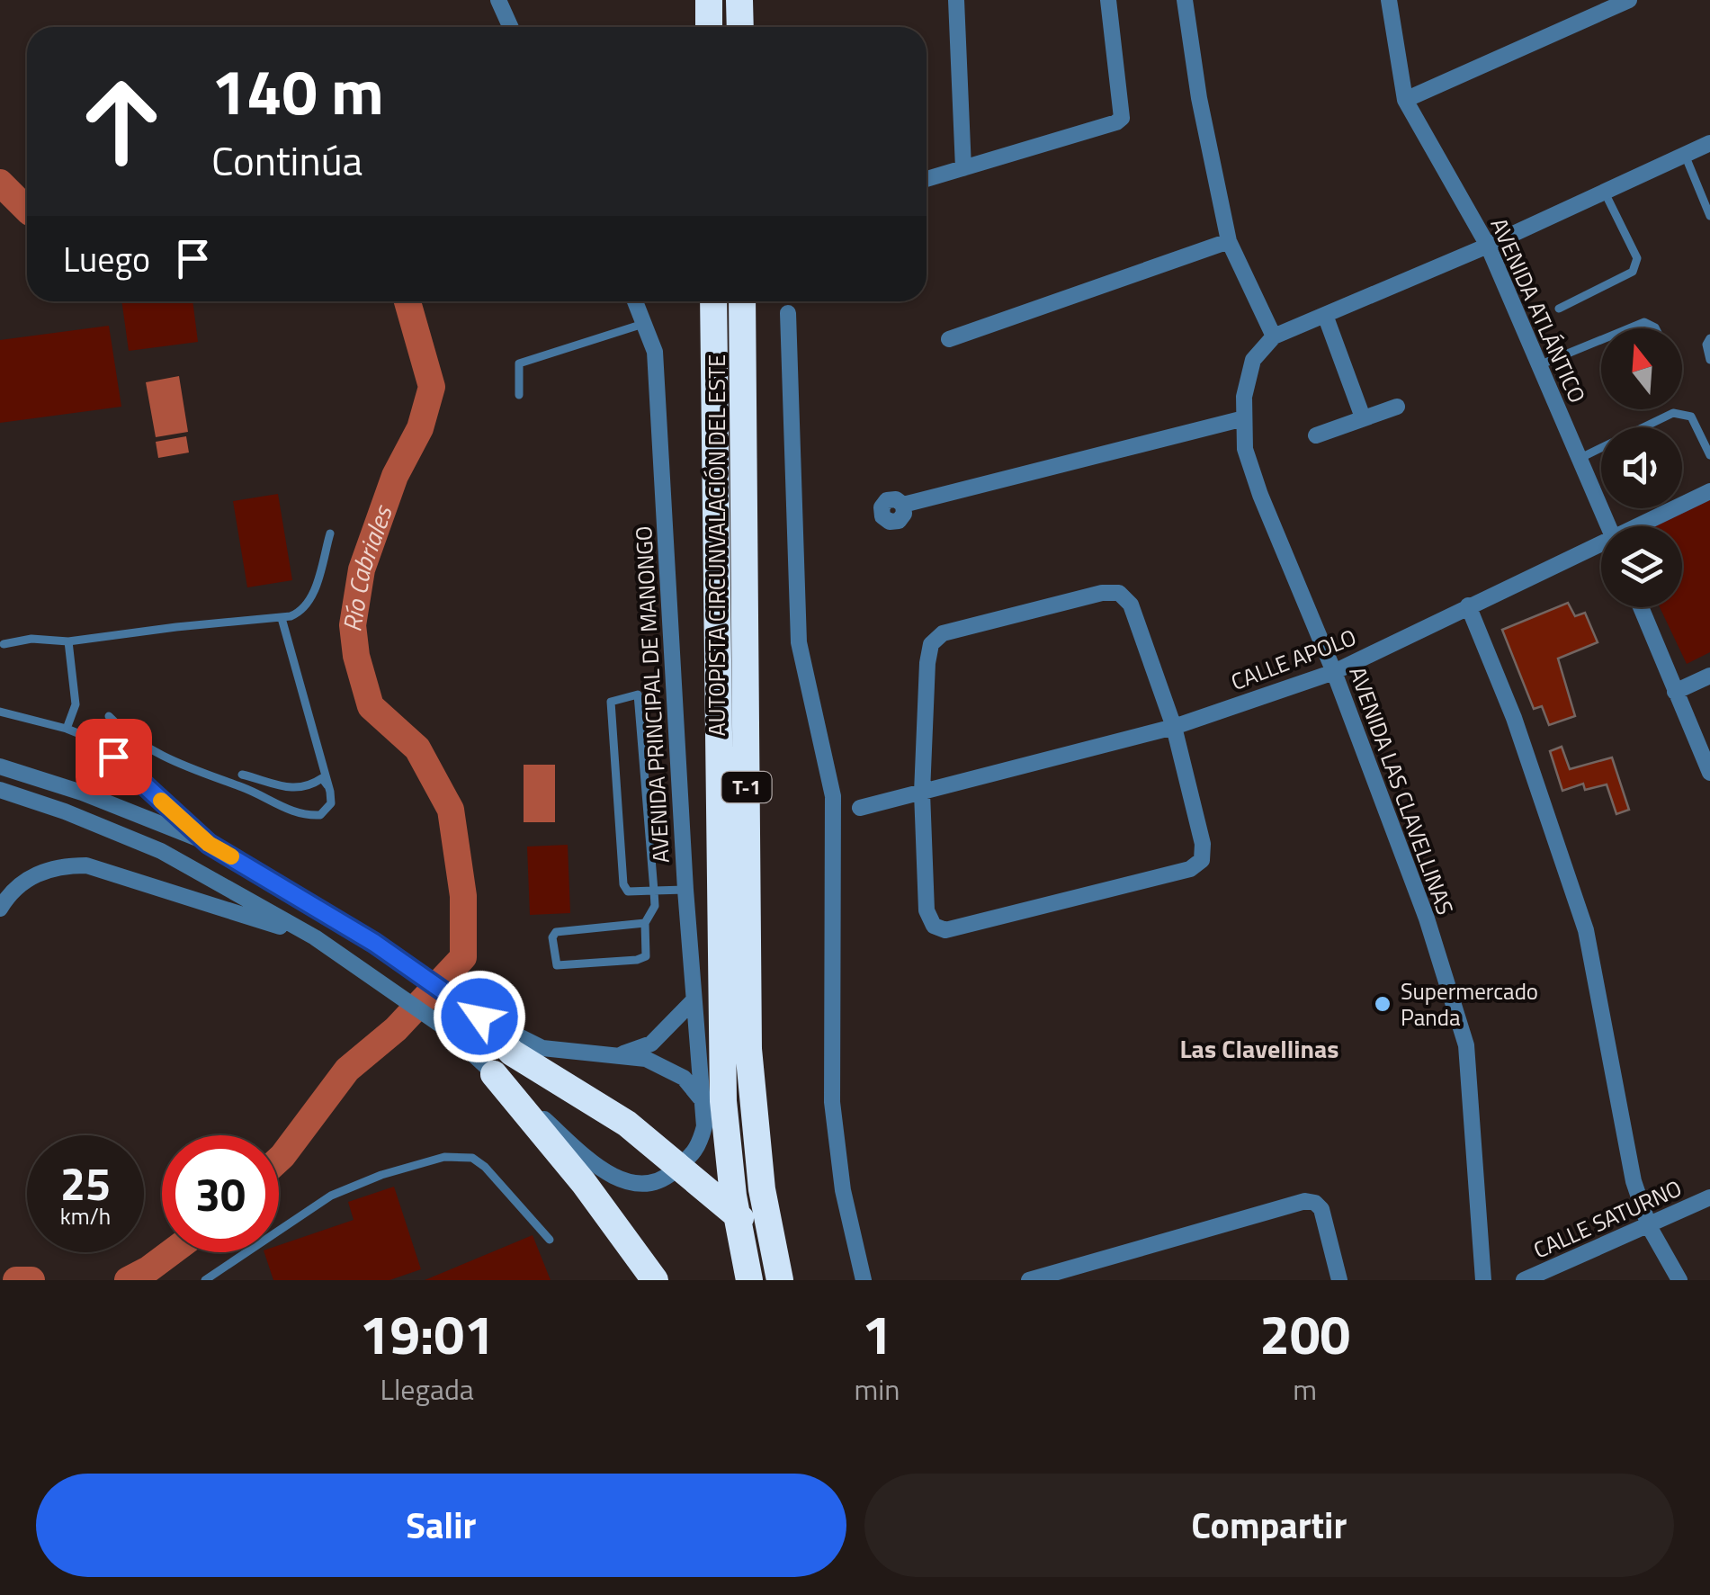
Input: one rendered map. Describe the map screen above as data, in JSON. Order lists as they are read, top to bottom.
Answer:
{
  "streets": {
    "highway": ["AUTOPISTA CIRCUNVALACIÓN DEL ESTE", "T-1"],
    "street": [
      "AVENIDA ATLÁNTICO",
      "CALLE APOLO",
      "AVENIDA PRINCIPAL DE MANONGO",
      "AVENIDA LAS CLAVELLINAS",
      "CALLE SATURNO"
    ]
  },
  "crossings": [
    ["CALLE APOLO", "AVENIDA LAS CLAVELLINAS"]
  ],
  "districts": ["Las Clavellinas"],
  "water": ["Río Cabriales"],
  "places": ["Supermercado Panda"],
  "north": "top",
  "page": {
    "turn": ["140 m", "Continúa"],
    "then": "Luego",
    "speed": "25 km/h",
    "limit": "30",
    "eta": [
      "19:01",
      "Llegada",
      "1",
      "min",
      "200",
      "m"
    ],
    "buttons": ["Salir", "Compartir"]
  }
}
